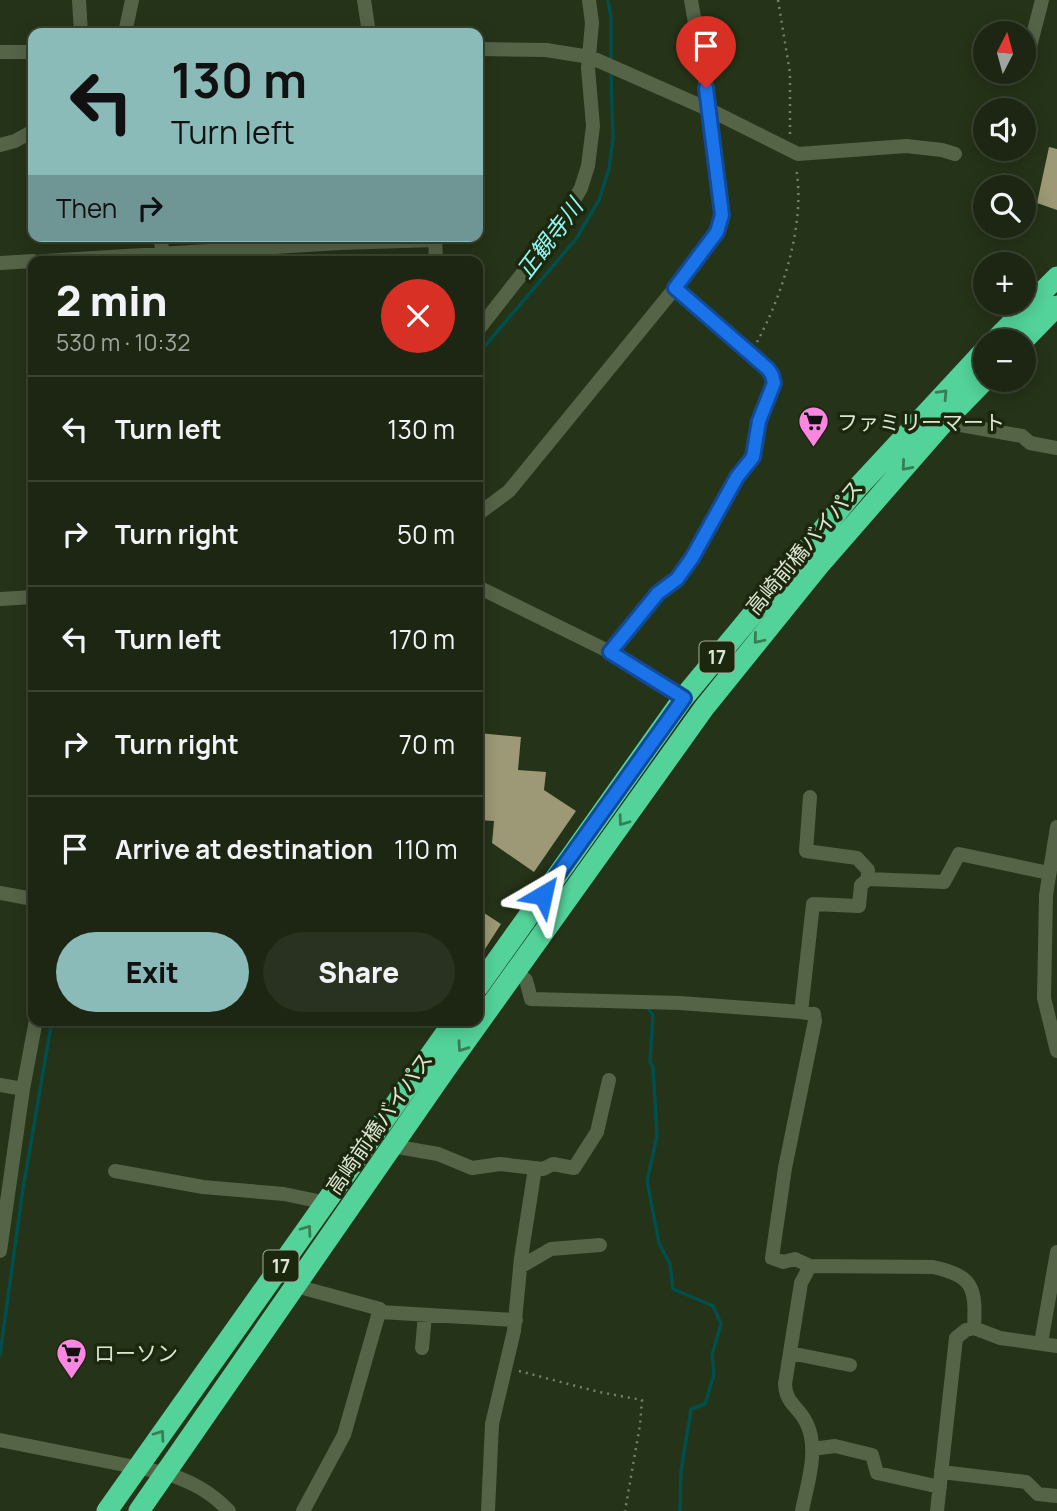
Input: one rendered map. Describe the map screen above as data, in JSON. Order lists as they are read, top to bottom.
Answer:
{
  "streets": {
    "highway": ["高崎前橋バイパス", "17"]
  },
  "water": ["正観寺川"],
  "places": {
    "supermarket": ["ファミリーマート", "ローソン"]
  },
  "north": "top",
  "page": {
    "map_buttons": ["+", "−"],
    "turn": ["130 m", "Turn left"],
    "then": "Then",
    "heading": ["2 min", "530 m · 10:32"],
    "list": [
      {
        "name": "Turn left",
        "value": "130 m"
      },
      {
        "name": "Turn right",
        "value": "50 m"
      },
      {
        "name": "Turn left",
        "value": "170 m"
      },
      {
        "name": "Turn right",
        "value": "70 m"
      },
      {
        "name": "Arrive at destination",
        "value": "110 m"
      }
    ],
    "buttons": ["Exit", "Share"]
  }
}
